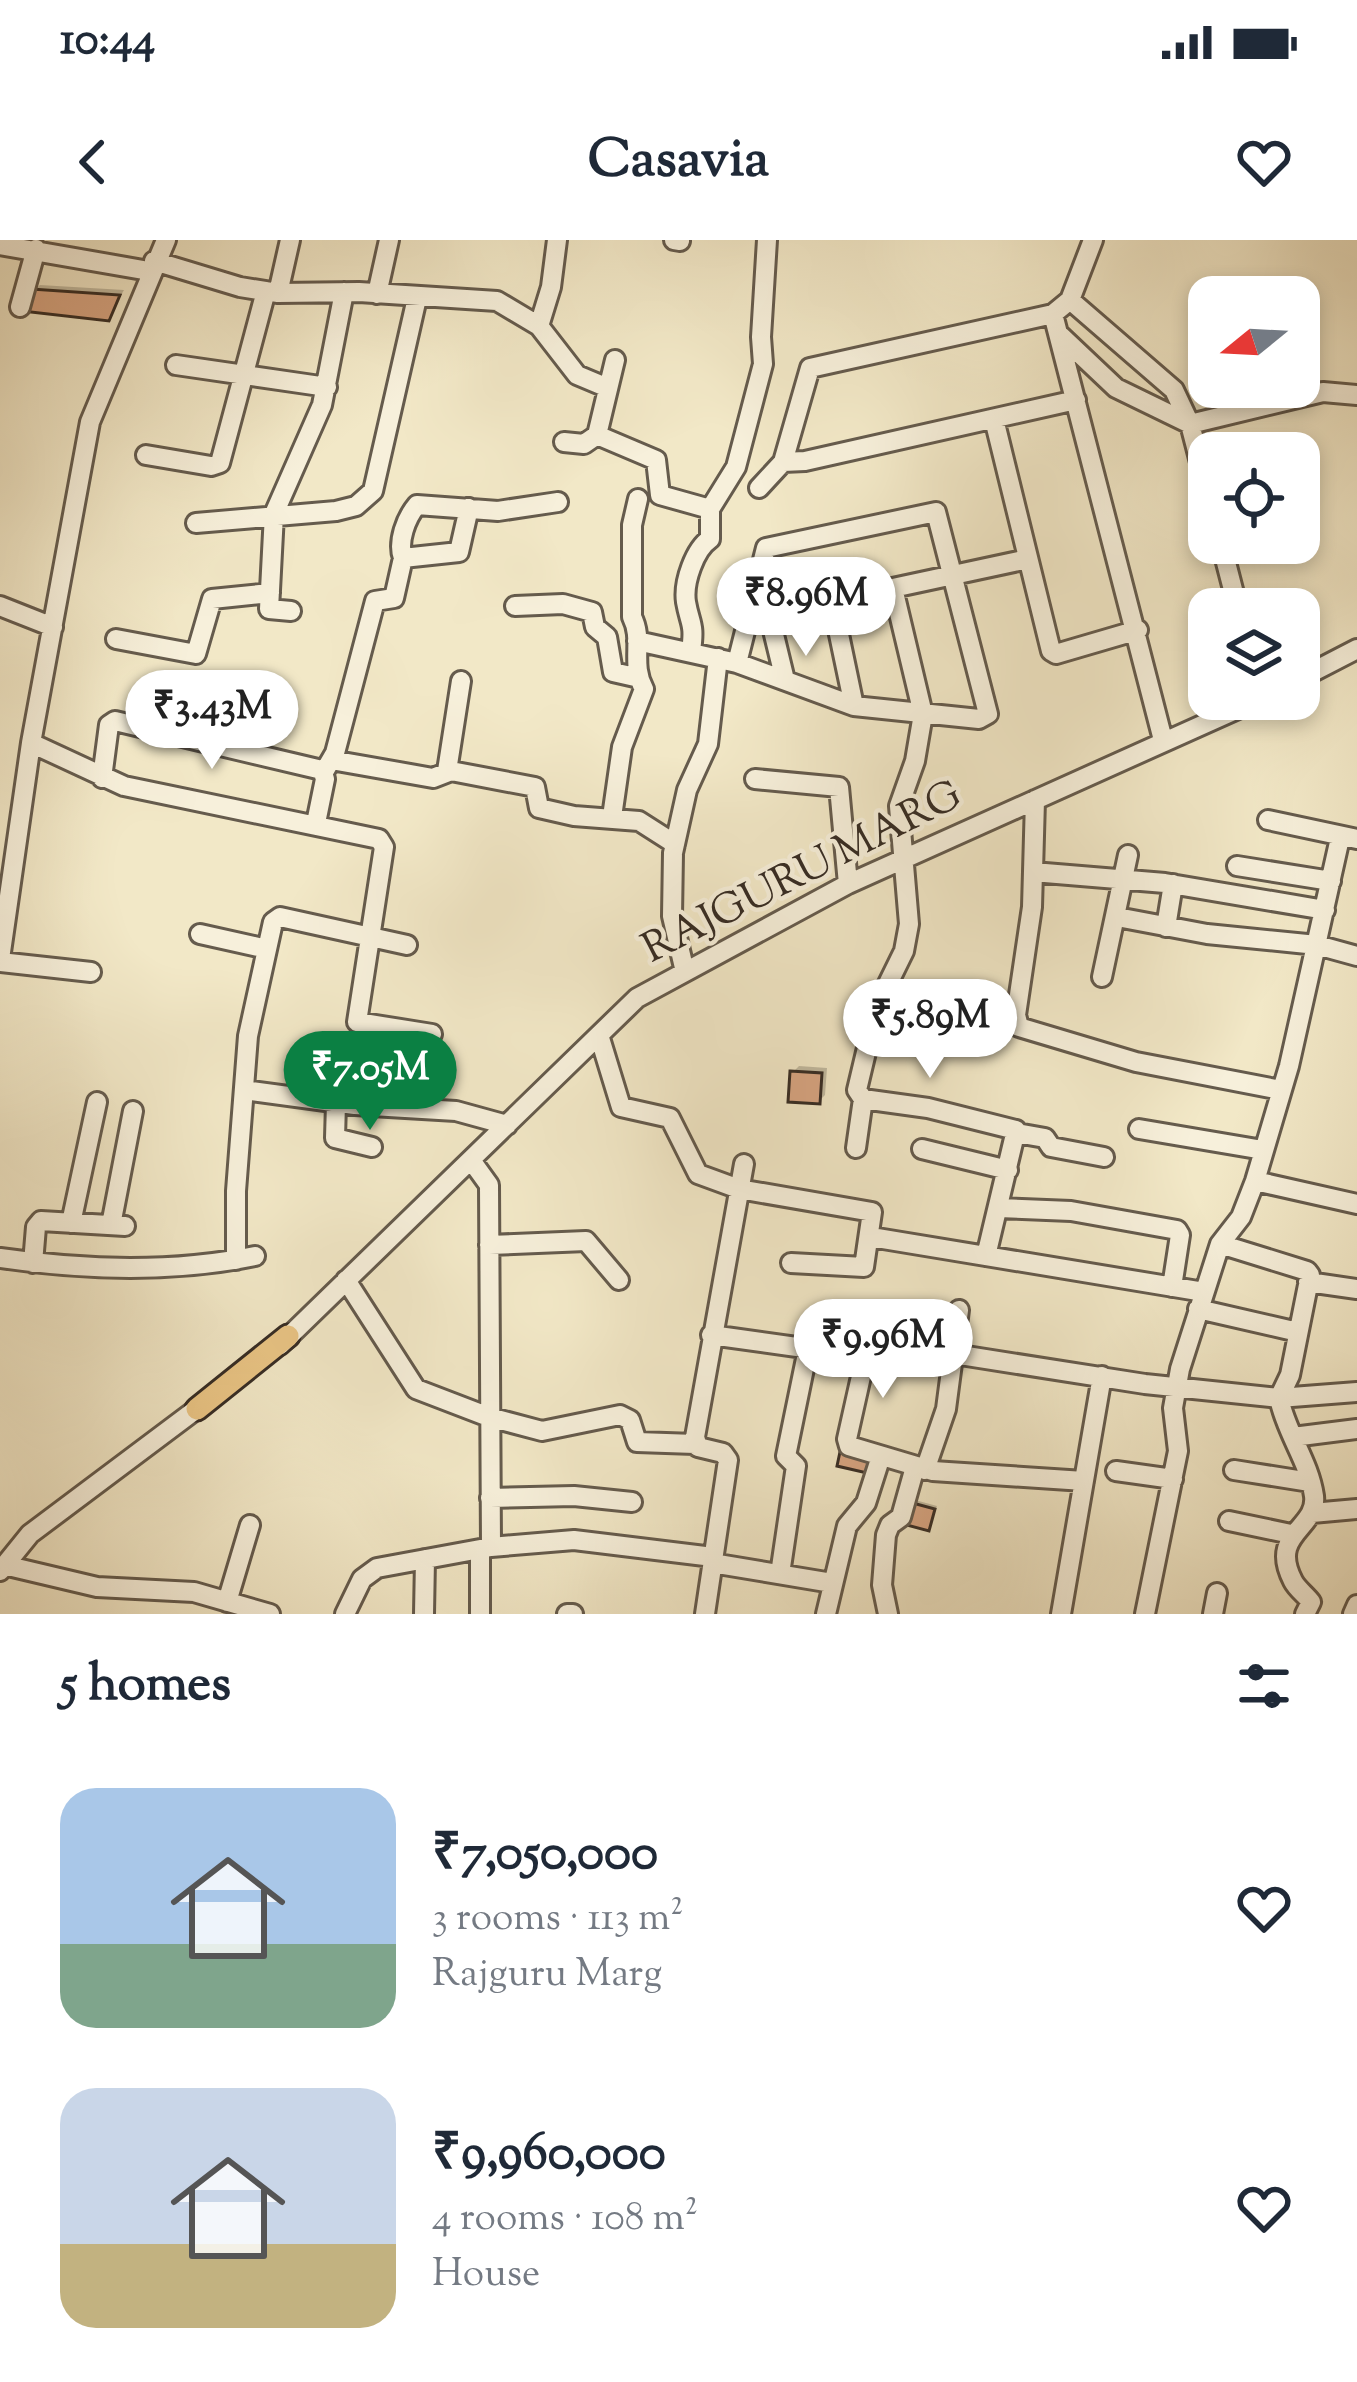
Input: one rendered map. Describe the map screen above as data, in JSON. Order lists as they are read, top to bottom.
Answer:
{
  "streets": {
    "street": ["RAJGURU MARG"]
  },
  "north": "left",
  "page": {
    "status": "10:44",
    "header": "Casavia",
    "price": [
      "₹8.96M",
      "₹3.43M",
      "₹5.89M",
      "₹7.05M",
      "₹9.96M"
    ],
    "heading": "5 homes",
    "list": [
      {
        "name": "₹7,050,000",
        "note": "3 rooms · 113 m² · Rajguru Marg"
      },
      {
        "name": "₹9,960,000",
        "note": "4 rooms · 108 m² · House"
      }
    ]
  }
}
